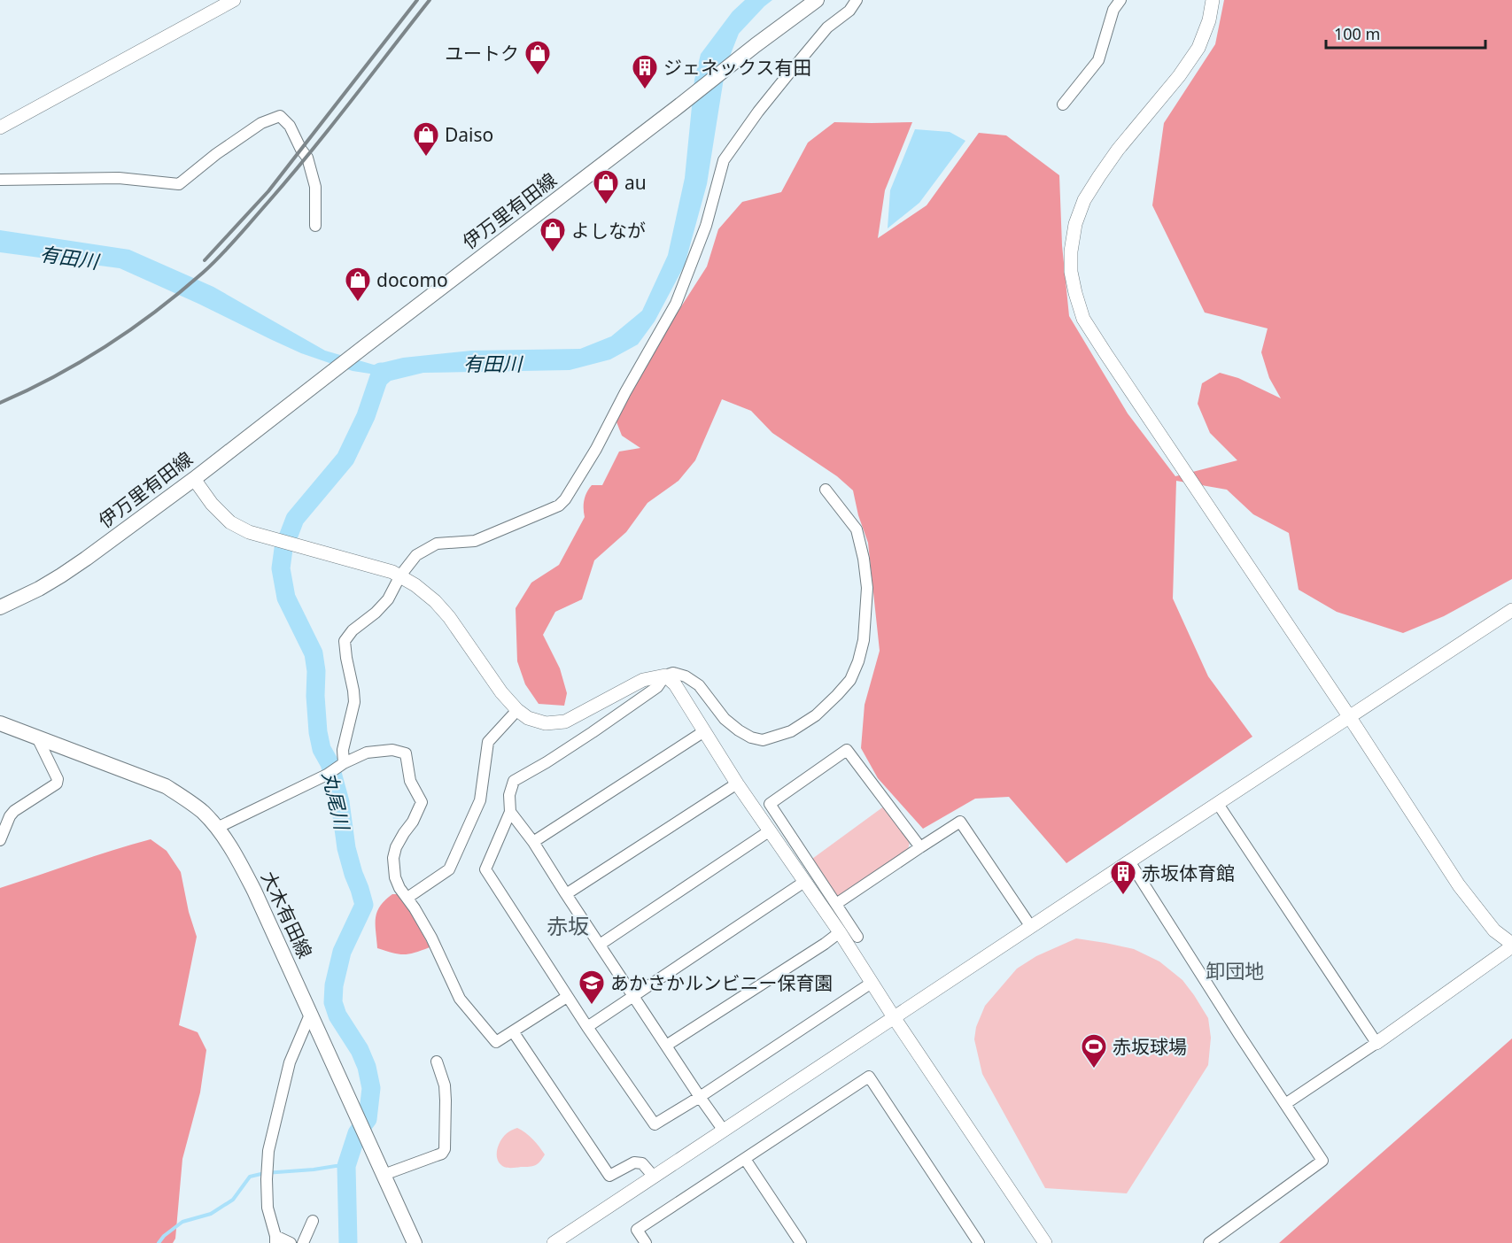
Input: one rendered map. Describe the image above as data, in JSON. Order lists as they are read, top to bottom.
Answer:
{
  "streets": {
    "main road": ["伊万里有田線", "大木有田線"]
  },
  "districts": ["赤坂", "卸団地"],
  "water": ["有田川", "丸尾川"],
  "places": {
    "shop": [
      "ユートク",
      "Daiso",
      "au",
      "よしなが",
      "docomo"
    ],
    "building": ["ジェネックス有田", "赤坂体育館"],
    "school or university": ["あかさかルンビニー保育園"],
    "sports": ["赤坂球場"]
  },
  "scale_bar": "100 m"
}
